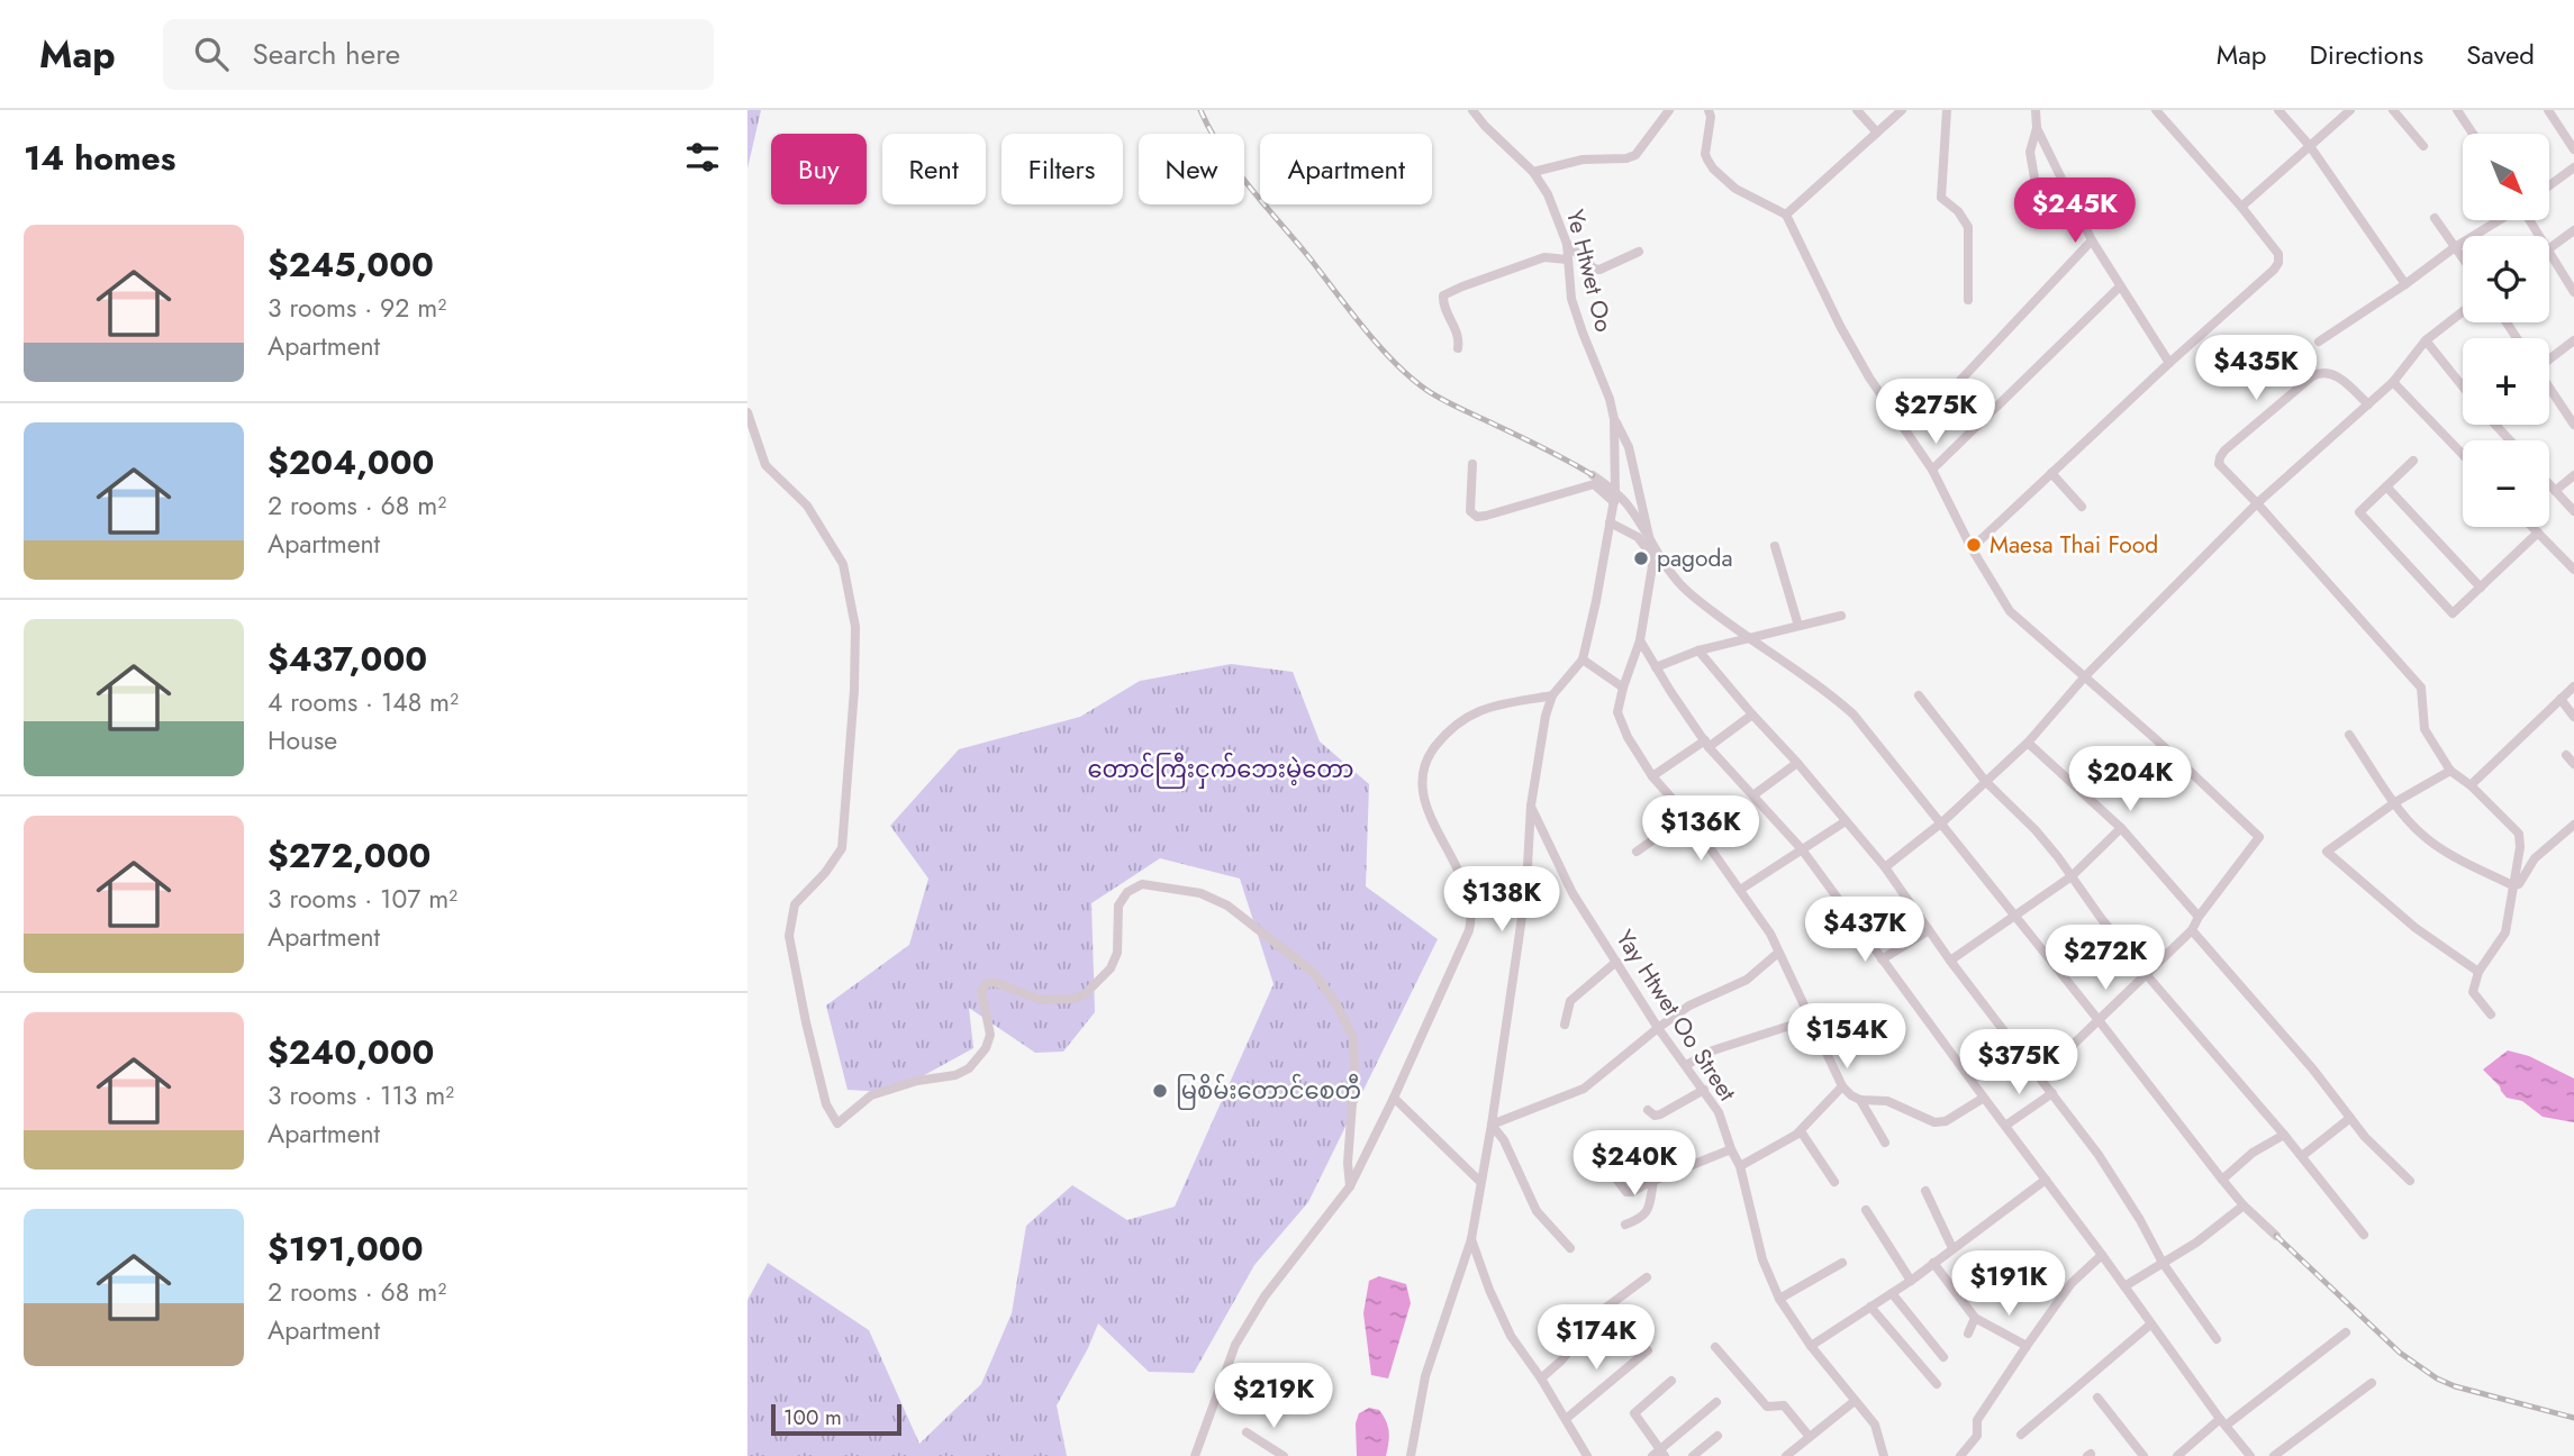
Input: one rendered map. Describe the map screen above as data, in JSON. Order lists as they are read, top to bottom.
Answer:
{
  "streets": {
    "street": ["Ye Htwet Oo", "Yay Htwet Oo Street"]
  },
  "parks": ["တောင်ကြီးငှက်ဘေးမဲ့တော"],
  "places": ["Maesa Thai Food", "pagoda", "မြစိမ်းတောင်စေတီ"],
  "scale_bar": "100 m",
  "north": "bottom right",
  "page": {
    "header": "Map",
    "search": "Search here",
    "nav": ["Map", "Directions", "Saved"],
    "heading": "14 homes",
    "map_buttons": ["+", "−"],
    "chip": [
      "Buy",
      "Rent",
      "Filters",
      "New",
      "Apartment"
    ],
    "price": [
      "$245K",
      "$435K",
      "$275K",
      "$204K",
      "$136K",
      "$138K",
      "$437K",
      "$272K",
      "$154K",
      "$375K",
      "$240K",
      "$191K",
      "$174K",
      "$219K"
    ],
    "list": [
      {
        "name": "$245,000",
        "note": "3 rooms · 92 m² · Apartment"
      },
      {
        "name": "$204,000",
        "note": "2 rooms · 68 m² · Apartment"
      },
      {
        "name": "$437,000",
        "note": "4 rooms · 148 m² · House"
      },
      {
        "name": "$272,000",
        "note": "3 rooms · 107 m² · Apartment"
      },
      {
        "name": "$240,000",
        "note": "3 rooms · 113 m² · Apartment"
      },
      {
        "name": "$191,000",
        "note": "2 rooms · 68 m² · Apartment"
      }
    ],
    "scale": "100 m"
  }
}
